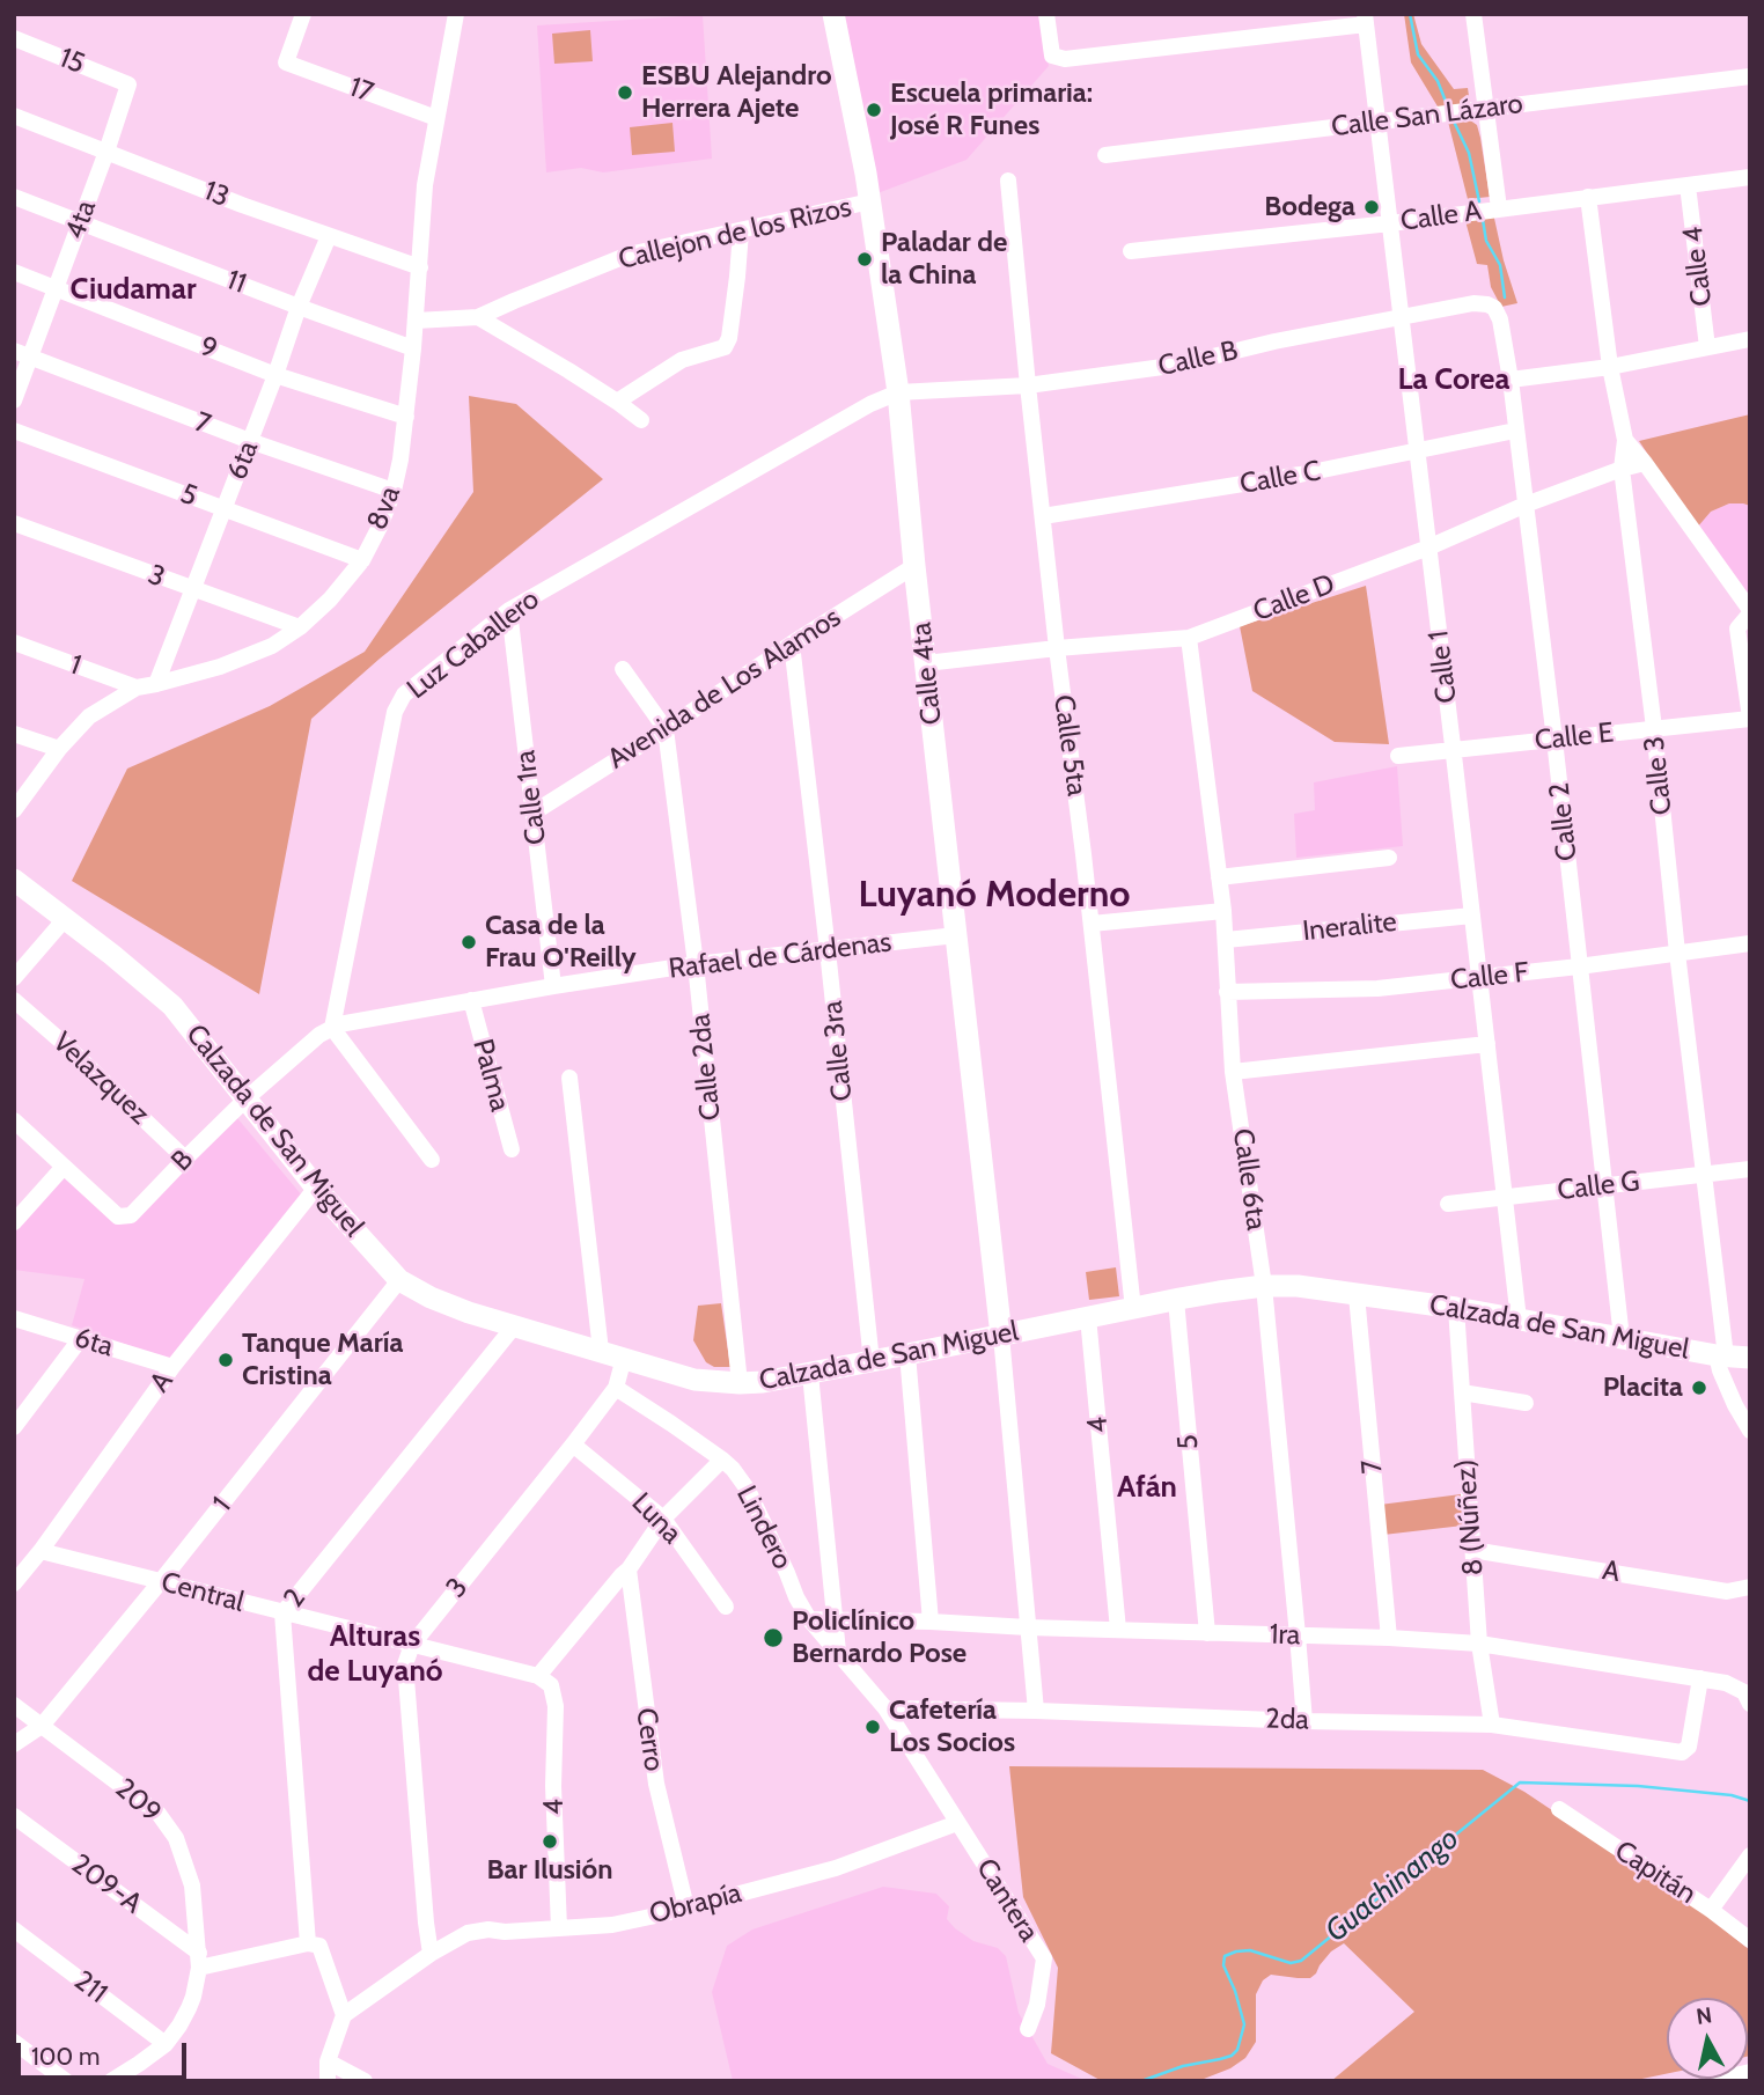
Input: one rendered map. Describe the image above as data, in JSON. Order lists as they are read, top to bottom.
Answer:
{
  "streets": {
    "main road": ["Calle 4ta", "Calzada de San Miguel"],
    "street": [
      "15",
      "17",
      "Calle San Lázaro",
      "13",
      "Calle A",
      "4ta",
      "Callejon de los Rizos",
      "Calle 4",
      "11",
      "9",
      "Calle B",
      "7",
      "6ta",
      "Calle C",
      "5",
      "8va",
      "3",
      "Calle D",
      "Luz Caballero",
      "1",
      "Calle 1",
      "Avenida de Los Alamos",
      "Calle E",
      "Calle 5ta",
      "Calle 3",
      "Calle 1ra",
      "Calle 2",
      "Ineralite",
      "Rafael de Cárdenas",
      "Calle F",
      "Calle 3ra",
      "Calle 2da",
      "Palma",
      "Velazquez",
      "B",
      "Calle 6ta",
      "Calle G",
      "A",
      "4",
      "8 (Núñez)",
      "Luna",
      "Lindero",
      "Central",
      "2",
      "1ra",
      "2da",
      "Cerro",
      "209",
      "Capitán",
      "209-A",
      "Cantera",
      "Obrapía",
      "211"
    ]
  },
  "crossings": [
    ["15", "4ta"],
    ["17", "8va"],
    ["Calle San Lázaro", "Calle 1"],
    ["13", "4ta"],
    ["13", "6ta"],
    ["13", "8va"],
    ["Calle A", "Calle 4"],
    ["Calle A", "Calle 1"],
    ["Calle A", "Calle 3"],
    ["4ta", "11"],
    ["4ta", "9"],
    ["4ta", "7"],
    ["Callejon de los Rizos", "8va"],
    ["Callejon de los Rizos", "Calle 4ta"],
    ["11", "6ta"],
    ["11", "8va"],
    ["9", "6ta"],
    ["9", "8va"],
    ["Calle B", "Luz Caballero"],
    ["Calle B", "Calle 1"],
    ["Calle B", "Calle 4ta"],
    ["Calle B", "Calle 5ta"],
    ["Calle B", "Calle 2"],
    ["7", "6ta"],
    ["7", "8va"],
    ["7", "Calzada de San Miguel"],
    ["7", "1ra"],
    ["6ta", "5"],
    ["6ta", "8va"],
    ["6ta", "3"],
    ["6ta", "A"],
    ["Calle C", "Calle 1"],
    ["Calle C", "Calle 5ta"],
    ["Calle C", "Calle 2"],
    ["5", "8va"],
    ["5", "Calzada de San Miguel"],
    ["5", "1ra"],
    ["8va", "3"],
    ["8va", "1"],
    ["3", "Calzada de San Miguel"],
    ["3", "Luna"],
    ["3", "Lindero"],
    ["3", "Central"],
    ["Calle D", "Calle 1"],
    ["Calle D", "Calle 4ta"],
    ["Calle D", "Calle 5ta"],
    ["Calle D", "Calle 3"],
    ["Calle D", "Calle 2"],
    ["Calle D", "Calle 6ta"],
    ["Luz Caballero", "Calle 4ta"],
    ["Luz Caballero", "Calle 1ra"],
    ["Luz Caballero", "Rafael de Cárdenas"],
    ["1", "Calzada de San Miguel"],
    ["1", "Central"],
    ["1", "209"],
    ["Calle 1", "Calle E"],
    ["Calle 1", "Ineralite"],
    ["Calle 1", "Calle F"],
    ["Calle 1", "Calzada de San Miguel"],
    ["Calle 1", "Calle G"],
    ["Calle 4ta", "Avenida de Los Alamos"],
    ["Calle 4ta", "Rafael de Cárdenas"],
    ["Calle 4ta", "Calzada de San Miguel"],
    ["Avenida de Los Alamos", "Calle 1ra"],
    ["Avenida de Los Alamos", "Calle 3ra"],
    ["Avenida de Los Alamos", "Calle 2da"],
    ["Calle E", "Calle 3"],
    ["Calle E", "Calle 2"],
    ["Calle 5ta", "Calzada de San Miguel"],
    ["Calle 3", "Calle F"],
    ["Calle 3", "Calzada de San Miguel"],
    ["Calle 3", "Calle G"],
    ["Calle 1ra", "Rafael de Cárdenas"],
    ["Calle 2", "Calle F"],
    ["Calle 2", "Calzada de San Miguel"],
    ["Calle 2", "Calle G"],
    ["Ineralite", "Calle 6ta"],
    ["Rafael de Cárdenas", "Calle 3ra"],
    ["Rafael de Cárdenas", "Calle 2da"],
    ["Rafael de Cárdenas", "Palma"],
    ["Rafael de Cárdenas", "Calzada de San Miguel"],
    ["Rafael de Cárdenas", "B"],
    ["Calle F", "Calle 6ta"],
    ["Calle 3ra", "Calzada de San Miguel"],
    ["Calle 2da", "Calzada de San Miguel"],
    ["Velazquez", "B"],
    ["Calzada de San Miguel", "B"],
    ["Calzada de San Miguel", "Calle 6ta"],
    ["Calzada de San Miguel", "A"],
    ["Calzada de San Miguel", "4"],
    ["Calzada de San Miguel", "8 (Núñez)"],
    ["Calzada de San Miguel", "2"],
    ["Calle 6ta", "1ra"],
    ["Calle 6ta", "2da"],
    ["A", "8 (Núñez)"],
    ["A", "Central"],
    ["4", "Central"],
    ["4", "1ra"],
    ["4", "Obrapía"],
    ["8 (Núñez)", "1ra"],
    ["8 (Núñez)", "2da"],
    ["Lindero", "1ra"],
    ["Lindero", "2da"],
    ["Lindero", "Cantera"],
    ["Lindero", "Obrapía"],
    ["Central", "2"],
    ["2", "Obrapía"],
    ["1ra", "2da"],
    ["Cerro", "Obrapía"],
    ["209", "209-A"],
    ["Cantera", "Obrapía"]
  ],
  "districts": [
    "Ciudamar",
    "La Corea",
    "Luyanó Moderno",
    "Afán",
    "Alturas de Luyanó"
  ],
  "water": ["Guachinango"],
  "places": [
    "ESBU Alejandro Herrera Ajete",
    "Escuela primaria: José R Funes",
    "Bodega",
    "Paladar de la China",
    "Casa de la Frau O'Reilly",
    "Tanque María Cristina",
    "Placita",
    "Policlínico Bernardo Pose",
    "Cafetería Los Socios",
    "Bar Ilusión"
  ],
  "scale_bar": "100 m",
  "north": "top"
}
